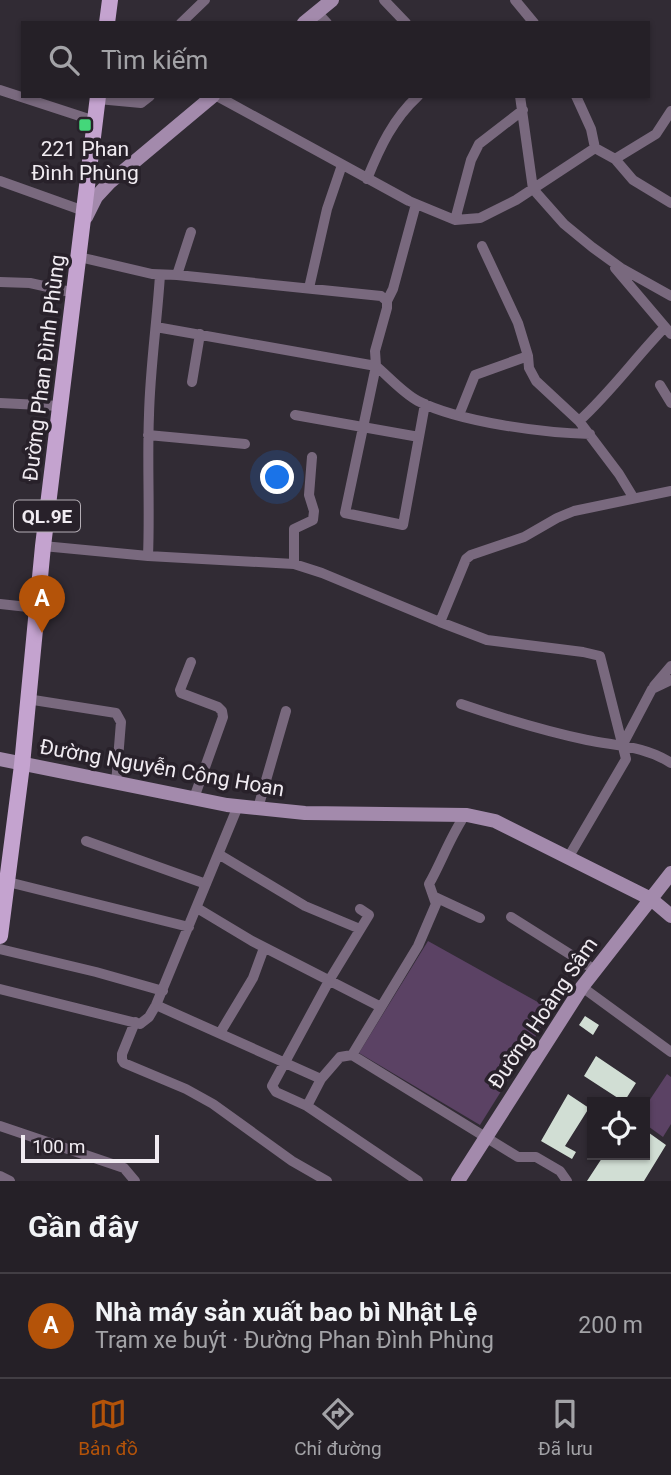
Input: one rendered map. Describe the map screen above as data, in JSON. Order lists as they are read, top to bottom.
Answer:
{
  "streets": {
    "main road": [
      "Đường Phan Đình Phùng",
      "QL.9E",
      "Đường Nguyễn Công Hoan",
      "Đường Hoàng Sâm"
    ]
  },
  "crossings": [
    ["Đường Phan Đình Phùng", "Đường Nguyễn Công Hoan"],
    ["Đường Nguyễn Công Hoan", "Đường Hoàng Sâm"]
  ],
  "places": {
    "transit": ["221 Phan Đình Phùng"]
  },
  "scale_bar": "100 m",
  "page": {
    "search": "Tìm kiếm",
    "pins": "A",
    "scale": "100 m",
    "heading": "Gần đây",
    "list": [
      {
        "mark": "A",
        "name": "Nhà máy sản xuất bao bì Nhật Lệ",
        "note": "Trạm xe buýt · Đường Phan Đình Phùng",
        "value": "200 m"
      }
    ],
    "nav": ["Bản đồ", "Chỉ đường", "Đã lưu"]
  }
}
